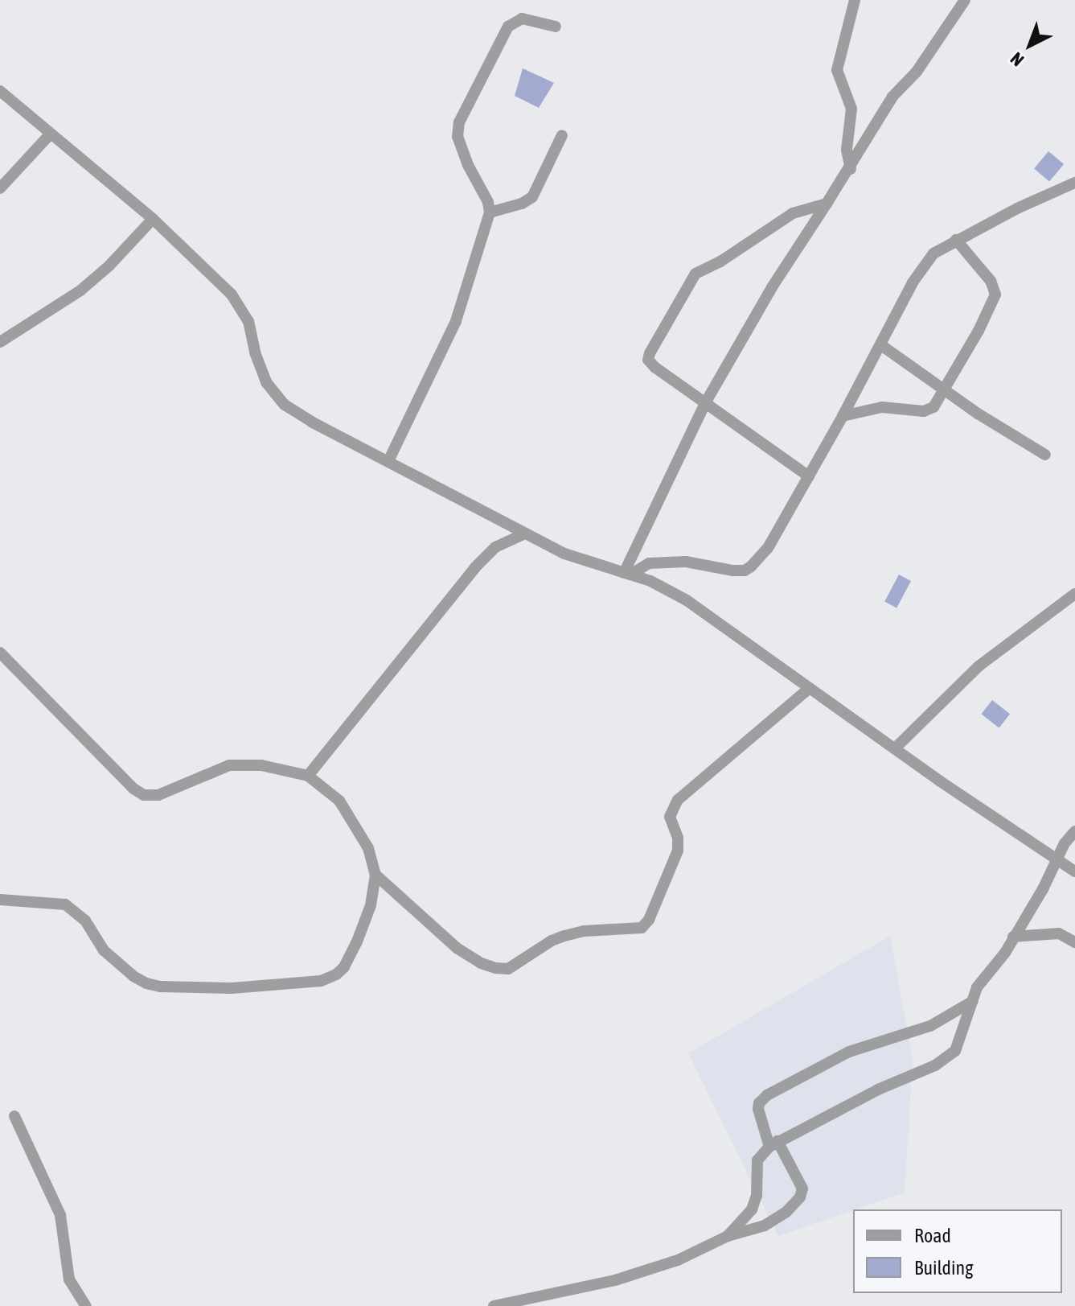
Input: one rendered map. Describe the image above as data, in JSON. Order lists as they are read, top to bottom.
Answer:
{
  "legend": ["Road", "Building"],
  "north": "bottom left"
}
